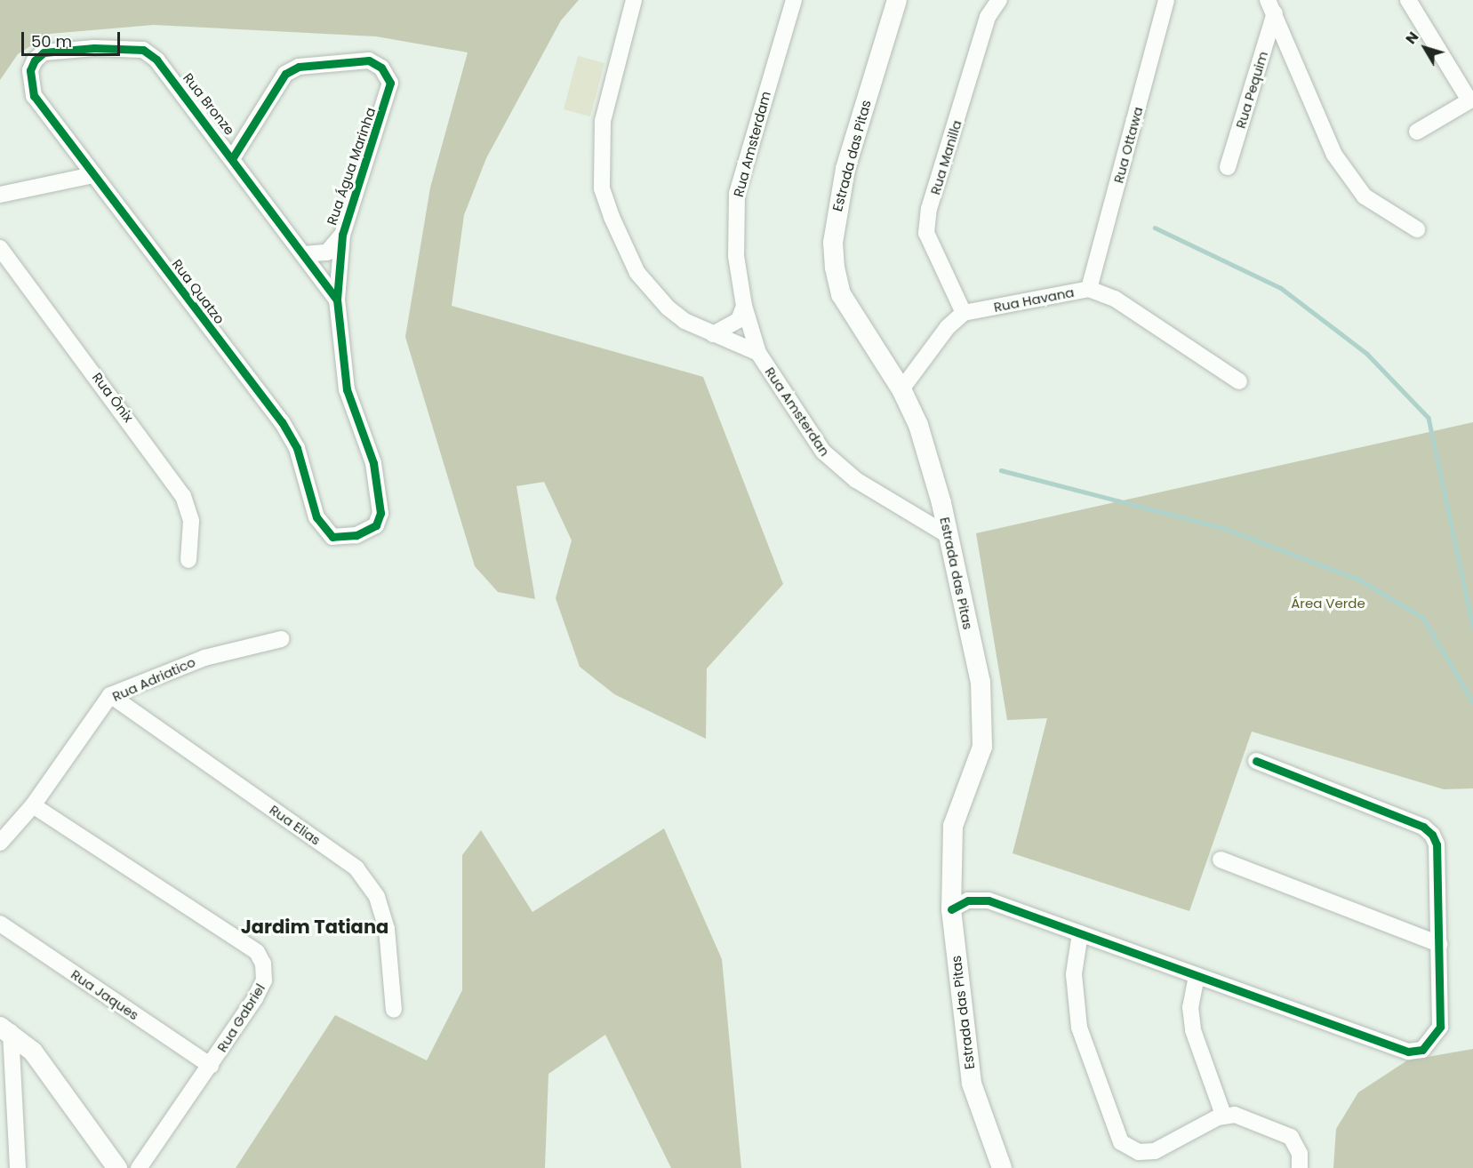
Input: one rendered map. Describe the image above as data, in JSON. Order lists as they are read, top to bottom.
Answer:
{
  "streets": {
    "main road": ["Estrada das Pitas"],
    "street": [
      "Rua Pequim",
      "Rua Bronze",
      "Rua Amsterdam",
      "Rua Ottawa",
      "Rua Manilla",
      "Rua Água Marinha",
      "Rua Quatzo",
      "Rua Havana",
      "Rua Ônix",
      "Rua Amsterdan",
      "Rua Adriatico",
      "Rua Elias",
      "Rua Jaques",
      "Rua Gabriel"
    ]
  },
  "crossings": [
    ["Rua Bronze", "Rua Água Marinha"],
    ["Rua Bronze", "Rua Quatzo"],
    ["Rua Amsterdam", "Rua Amsterdan"],
    ["Rua Ottawa", "Rua Havana"],
    ["Estrada das Pitas", "Rua Amsterdan"],
    ["Rua Manilla", "Rua Havana"],
    ["Rua Água Marinha", "Rua Quatzo"],
    ["Rua Adriatico", "Rua Elias"],
    ["Rua Adriatico", "Rua Gabriel"],
    ["Rua Jaques", "Rua Gabriel"]
  ],
  "districts": ["Jardim Tatiana"],
  "parks": ["Área Verde"],
  "scale_bar": "50 m",
  "north": "top left"
}
